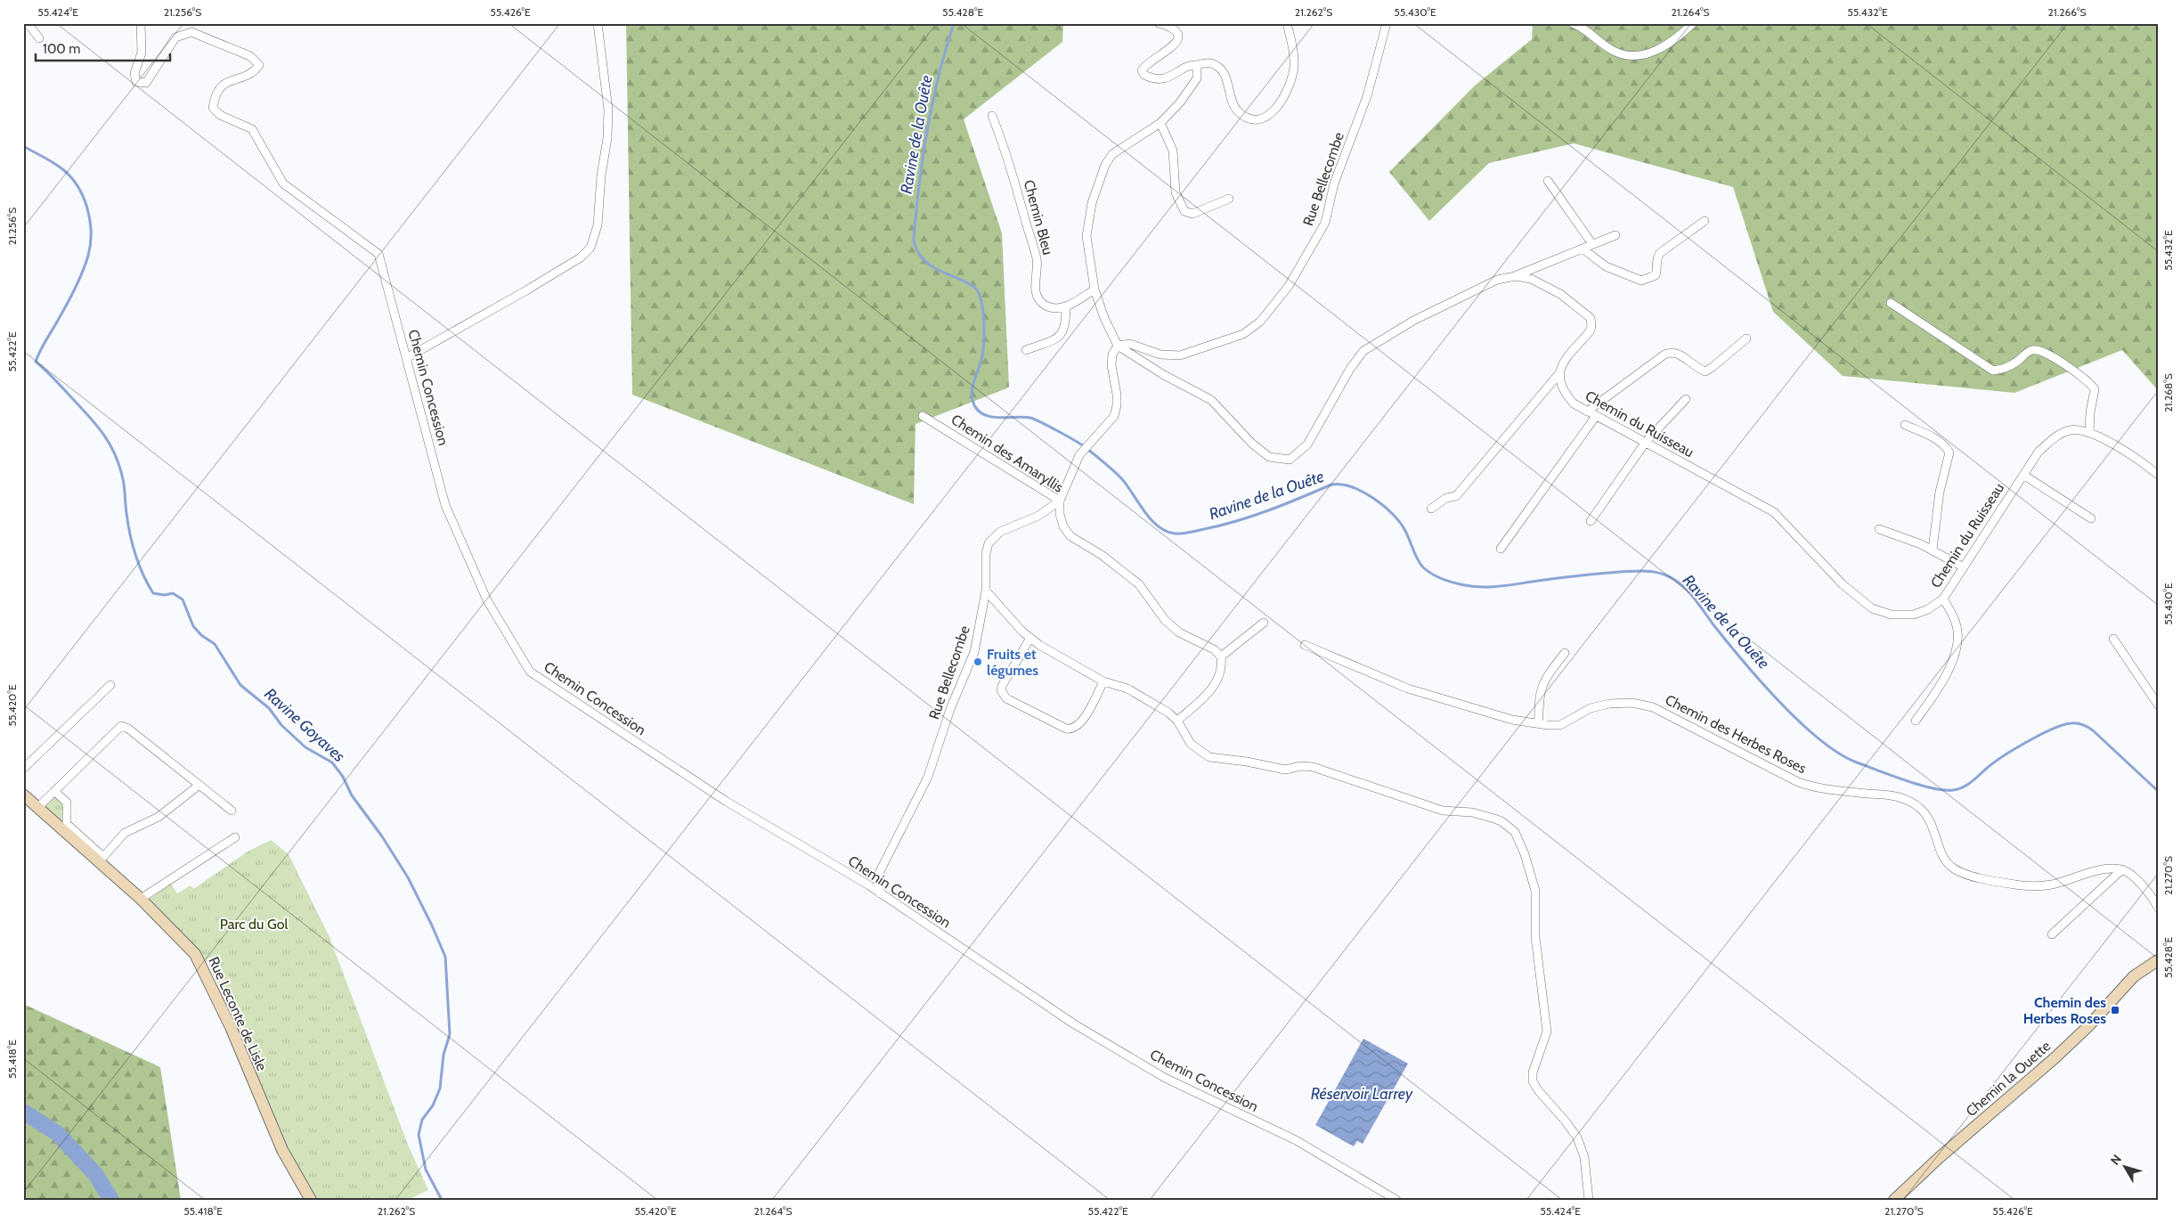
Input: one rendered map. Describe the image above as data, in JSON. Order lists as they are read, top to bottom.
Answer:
{
  "streets": {
    "main road": ["Rue Leconte de Lisle", "Chemin la Ouette"],
    "street": [
      "Rue Bellecombe",
      "Chemin Bleu",
      "Chemin Concession",
      "Chemin du Ruisseau",
      "Chemin des Amaryllis",
      "Chemin des Herbes Roses"
    ]
  },
  "crossings": [
    ["Rue Bellecombe", "Chemin Concession"],
    ["Rue Bellecombe", "Chemin des Amaryllis"]
  ],
  "water": ["Ravine de la Ouête", "Ravine Goyaves", "Réservoir Larrey"],
  "parks": ["Parc du Gol"],
  "places": {
    "other": ["Fruits et légumes"],
    "transit": ["Chemin des Herbes Roses"]
  },
  "scale_bar": "100 m",
  "north": "top left",
  "coordinates": [
    "55.424°E",
    "21.256°S",
    "55.426°E",
    "55.428°E",
    "21.262°S",
    "55.430°E",
    "21.264°S",
    "55.432°E",
    "21.266°S",
    "55.422°E",
    "21.268°S",
    "55.420°E",
    "21.270°S",
    "55.418°E"
  ]
}
